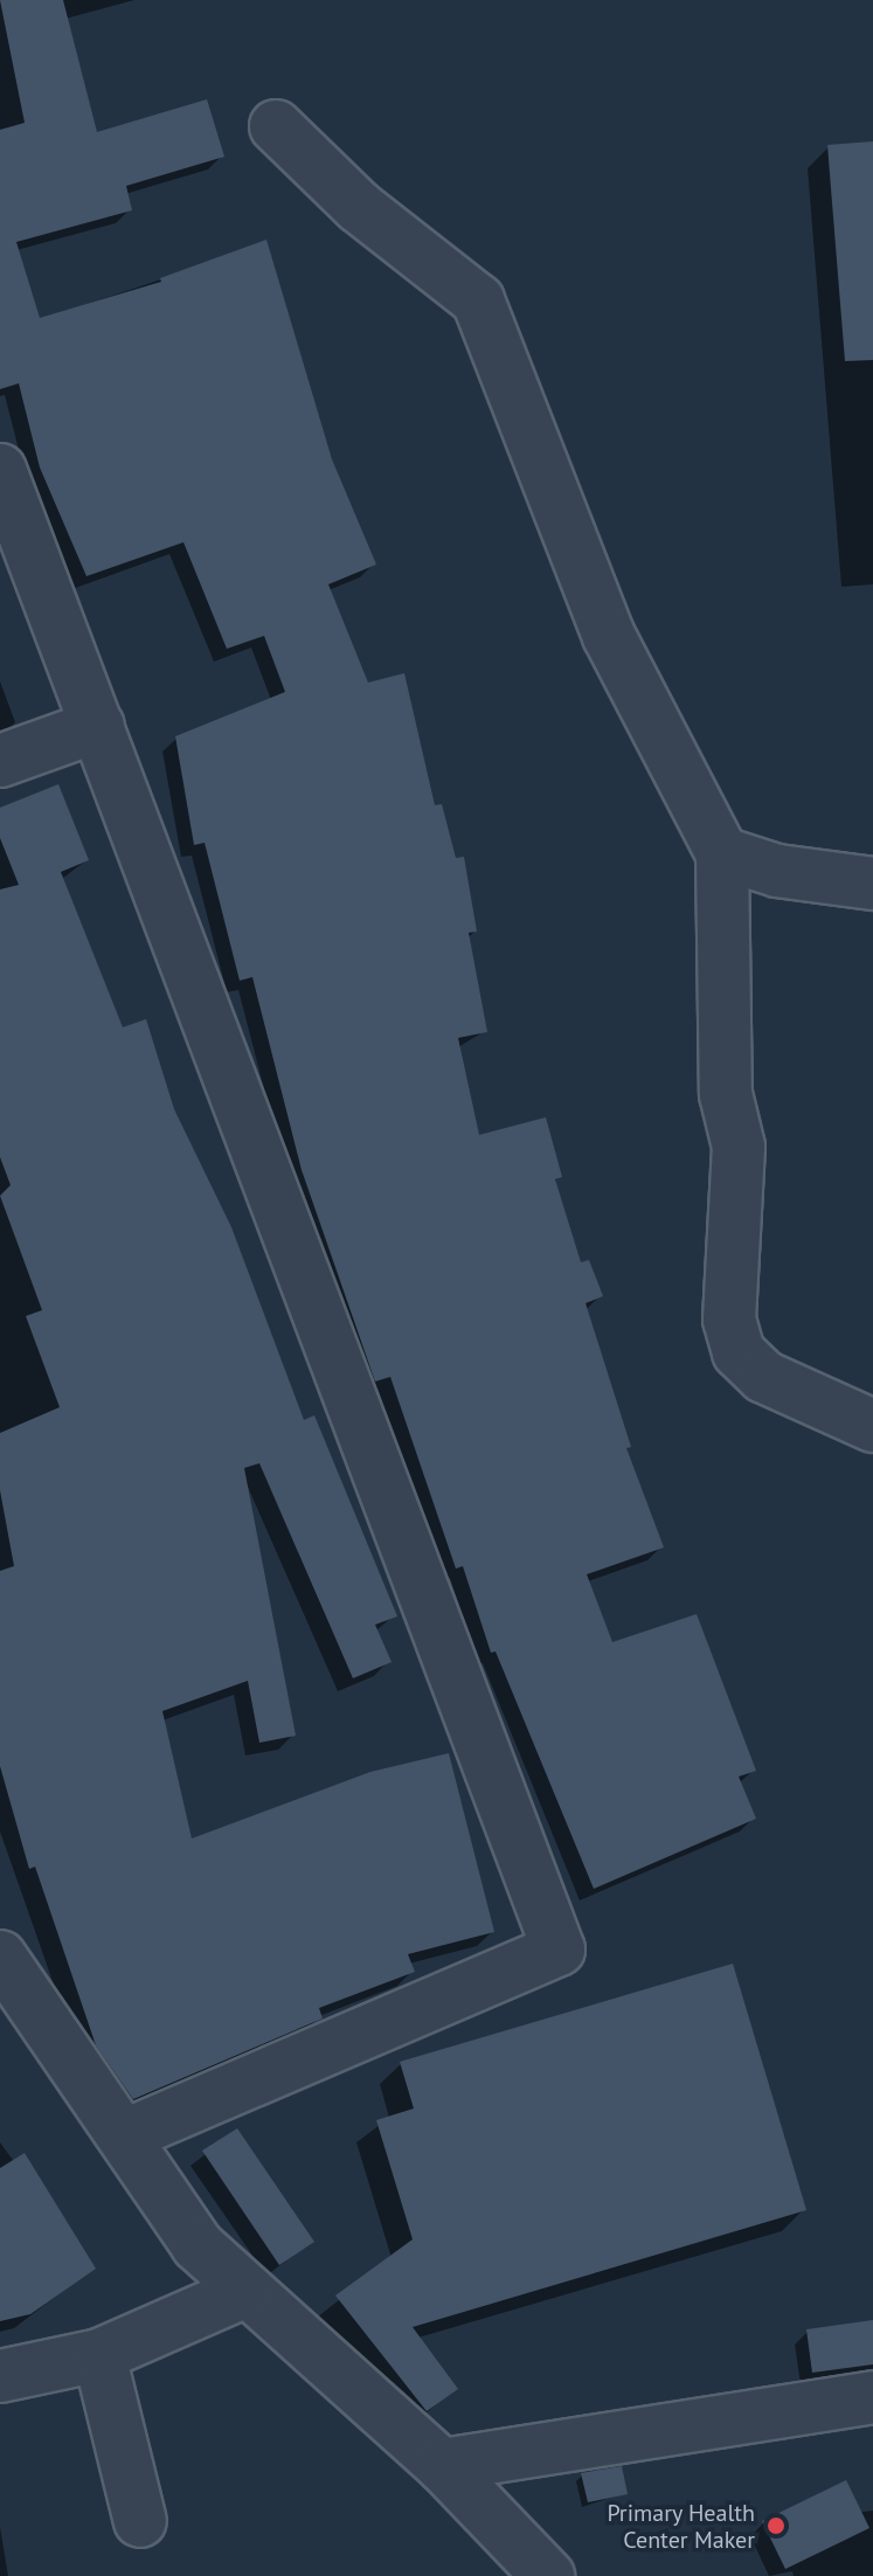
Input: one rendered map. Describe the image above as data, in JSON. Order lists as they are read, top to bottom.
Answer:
{
  "places": ["Primary Health Center Maker"]
}
